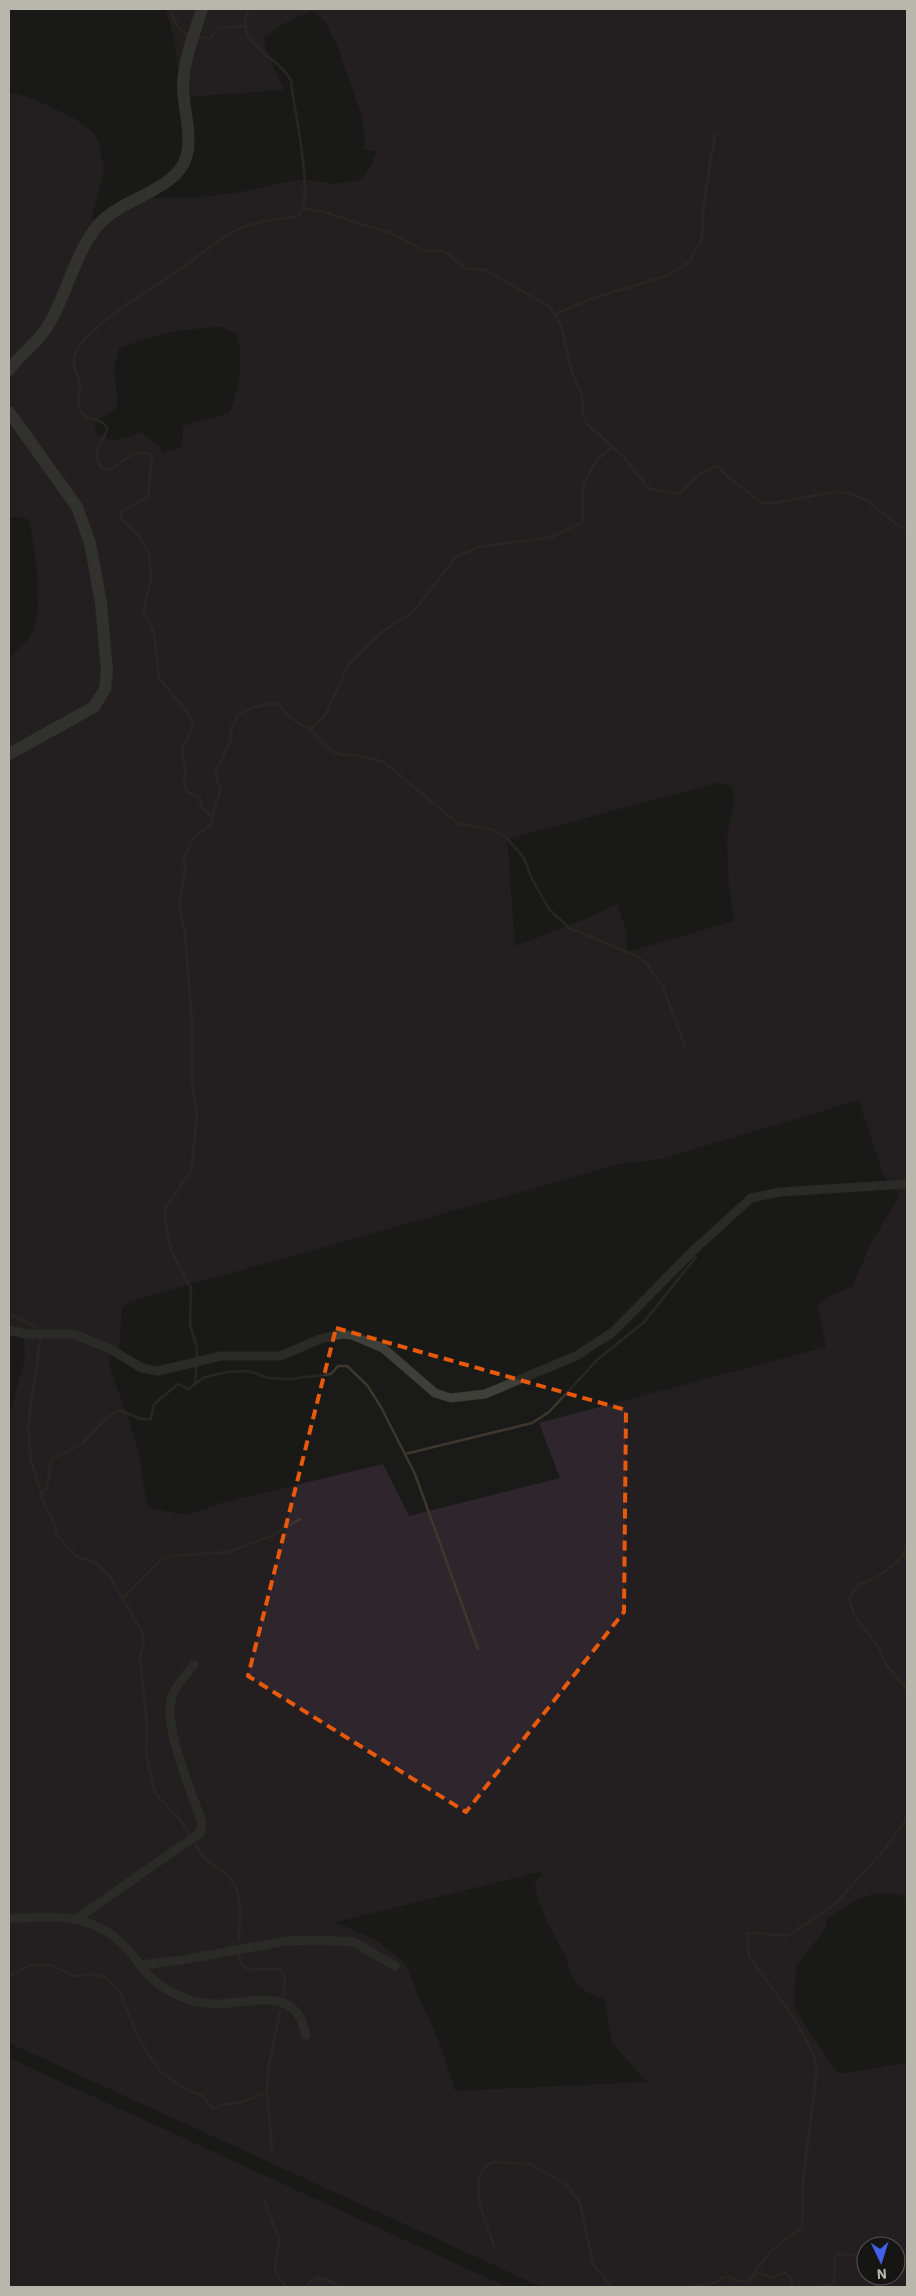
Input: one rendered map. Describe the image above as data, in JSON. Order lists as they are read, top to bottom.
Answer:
{
  "north": "bottom"
}
